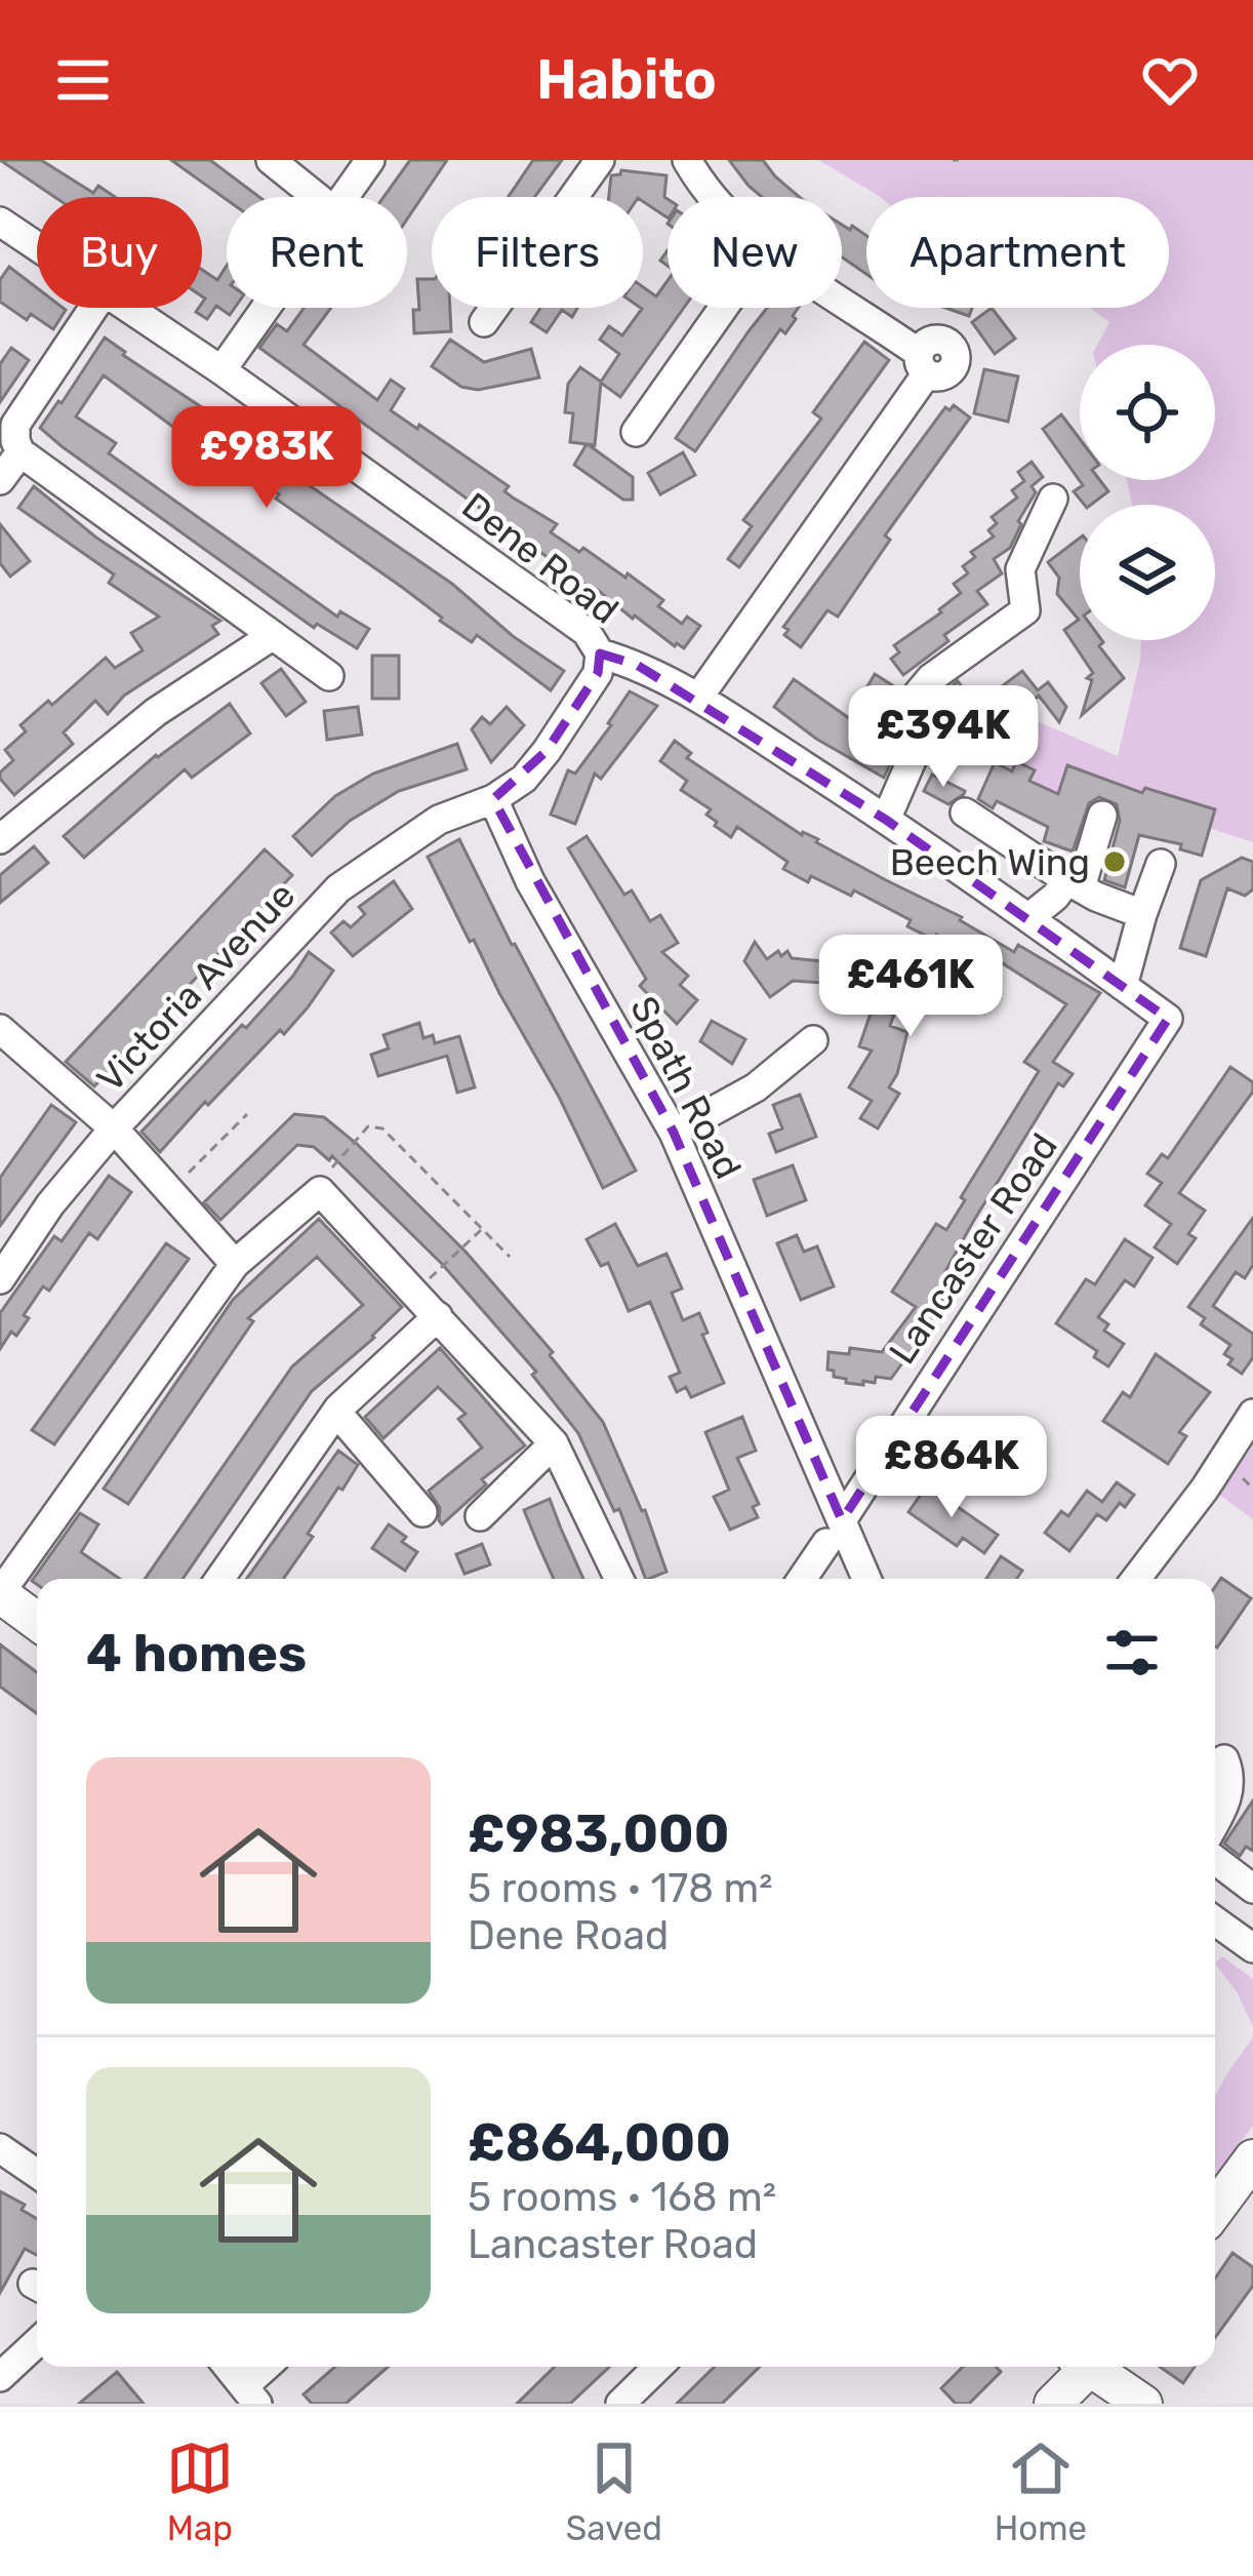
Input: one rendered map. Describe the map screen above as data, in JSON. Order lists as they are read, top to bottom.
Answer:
{
  "streets": {
    "street": [
      "Dene Road",
      "Victoria Avenue",
      "Spath Road",
      "Lancaster Road"
    ]
  },
  "crossings": [
    ["Dene Road", "Lancaster Road"],
    ["Victoria Avenue", "Spath Road"],
    ["Spath Road", "Lancaster Road"]
  ],
  "places": ["Beech Wing"],
  "page": {
    "header": "Habito",
    "chip": [
      "Buy",
      "Rent",
      "Filters",
      "New",
      "Apartment"
    ],
    "price": [
      "£983K",
      "£394K",
      "£461K",
      "£864K"
    ],
    "heading": "4 homes",
    "list": [
      {
        "name": "£983,000",
        "note": "5 rooms · 178 m² · Dene Road"
      },
      {
        "name": "£864,000",
        "note": "5 rooms · 168 m² · Lancaster Road"
      }
    ],
    "tabs": ["Map", "Saved", "Home"]
  }
}
